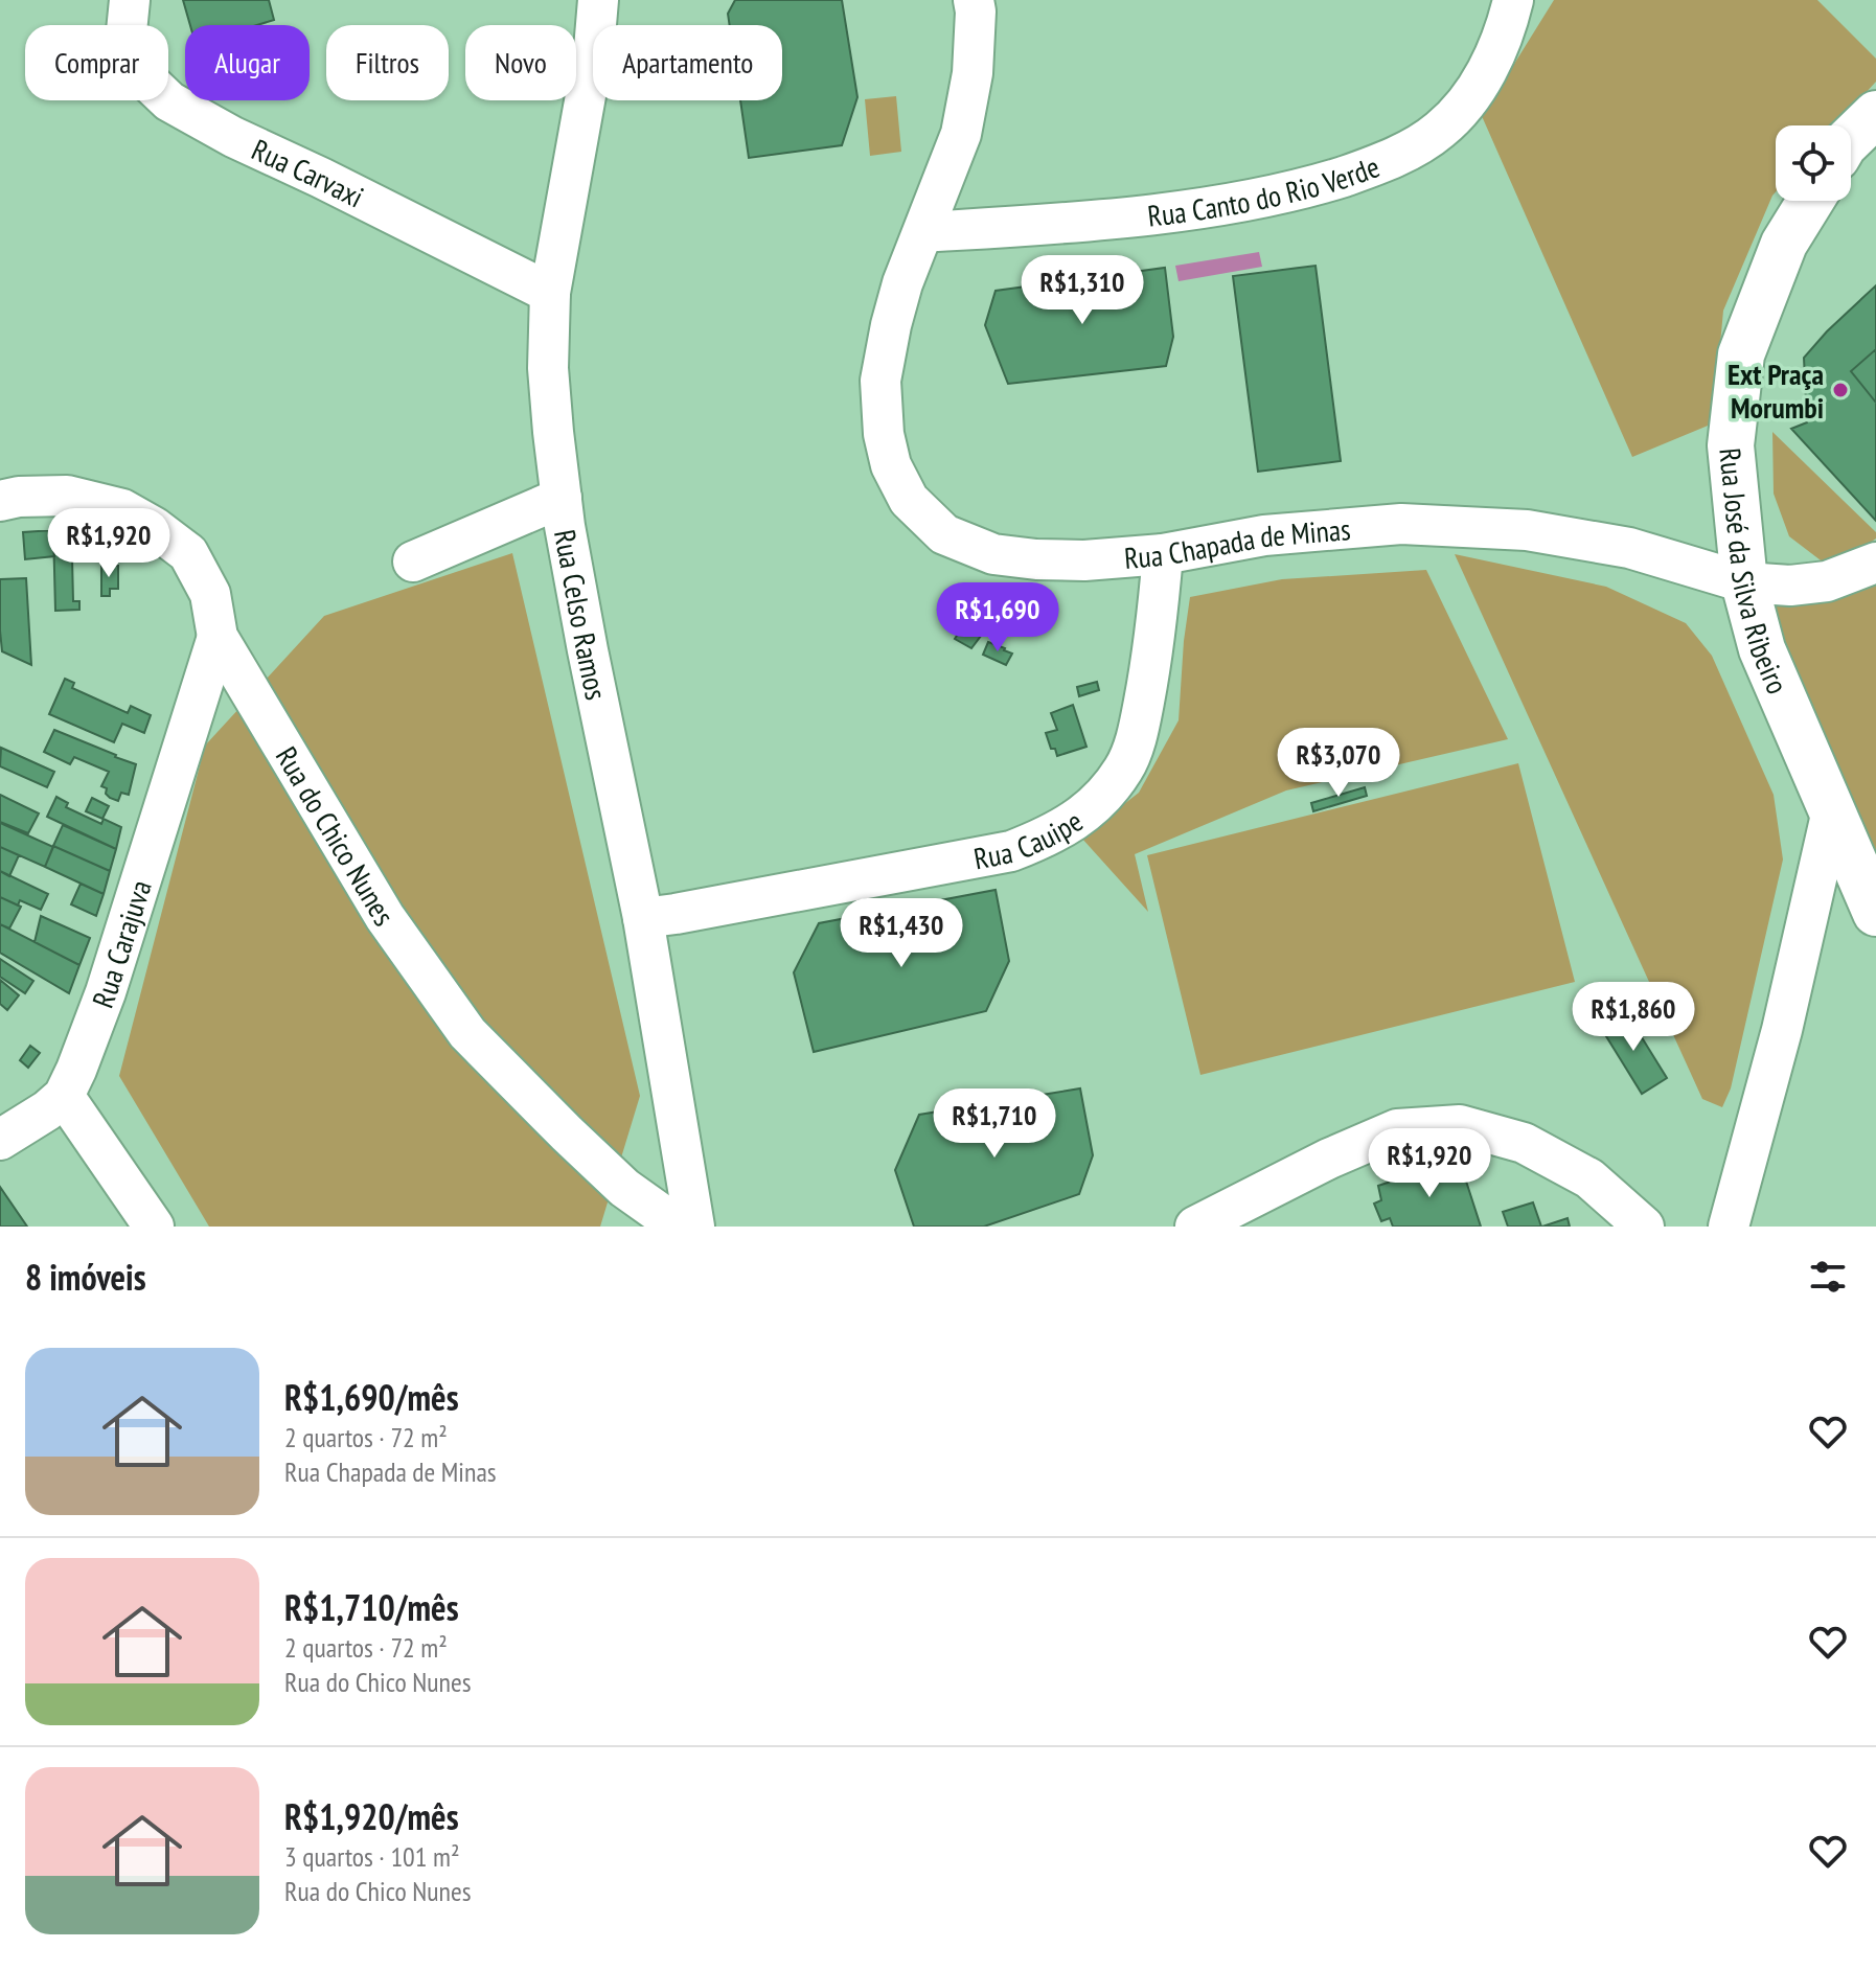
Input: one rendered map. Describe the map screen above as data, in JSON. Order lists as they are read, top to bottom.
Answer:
{
  "streets": {
    "main road": ["Rua José da Silva Ribeiro"],
    "street": [
      "Rua Carvaxi",
      "Rua Canto do Rio Verde",
      "Rua Chapada de Minas",
      "Rua Celso Ramos",
      "Rua Cauipe",
      "Rua do Chico Nunes",
      "Rua Carajuva"
    ]
  },
  "crossings": [
    ["Rua Carvaxi", "Rua Celso Ramos"],
    ["Rua Canto do Rio Verde", "Rua Chapada de Minas"],
    ["Rua Chapada de Minas", "Rua José da Silva Ribeiro"],
    ["Rua Chapada de Minas", "Rua Cauipe"],
    ["Rua Celso Ramos", "Rua Cauipe"],
    ["Rua do Chico Nunes", "Rua Carajuva"]
  ],
  "places": ["Ext Praça Morumbi"],
  "page": {
    "chip": [
      "Comprar",
      "Alugar",
      "Filtros",
      "Novo",
      "Apartamento"
    ],
    "price": [
      "R$1,310",
      "R$1,920",
      "R$1,690",
      "R$3,070",
      "R$1,430",
      "R$1,860",
      "R$1,710",
      "R$1,920"
    ],
    "heading": "8 imóveis",
    "list": [
      {
        "name": "R$1,690/mês",
        "note": "2 quartos · 72 m² · Rua Chapada de Minas"
      },
      {
        "name": "R$1,710/mês",
        "note": "2 quartos · 72 m² · Rua do Chico Nunes"
      },
      {
        "name": "R$1,920/mês",
        "note": "3 quartos · 101 m² · Rua do Chico Nunes"
      }
    ]
  }
}
